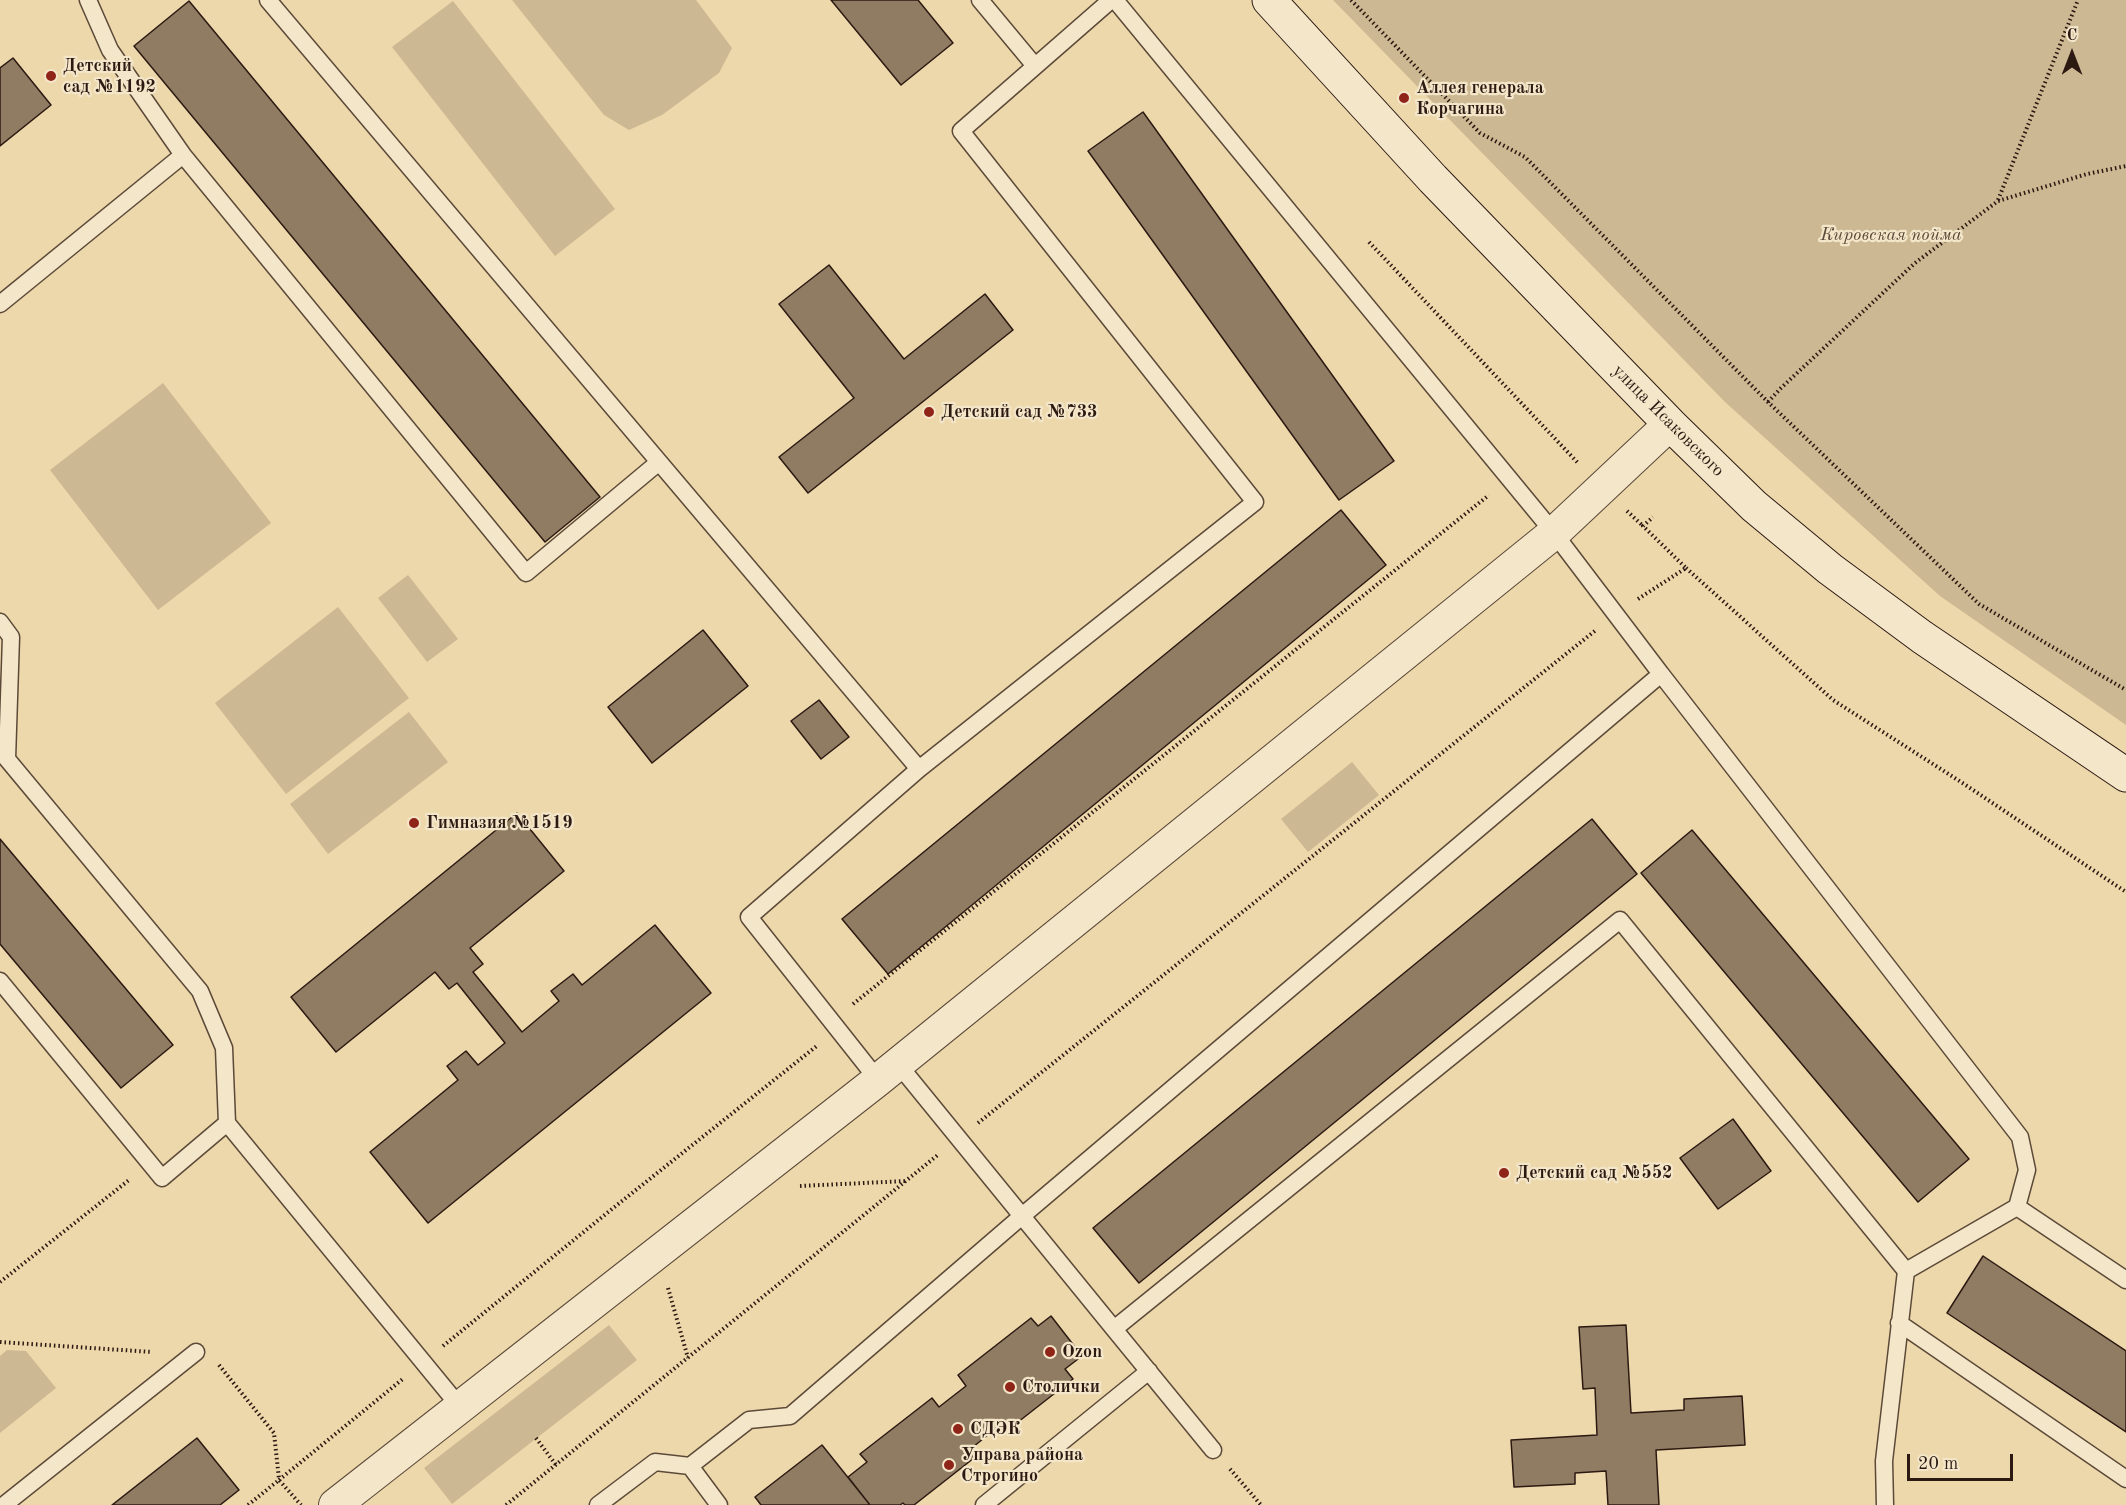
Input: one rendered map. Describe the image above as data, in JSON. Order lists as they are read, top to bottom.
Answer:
{
  "streets": {
    "street": ["улица Исаковского"]
  },
  "parks": ["Кировская пойма"],
  "places": [
    "Детский сад №1192",
    "Аллея генерала Корчагина",
    "Детский сад №733",
    "Гимназия №1519",
    "Детский сад №552",
    "Ozon",
    "Столички",
    "СДЭК",
    "Управа района Строгино"
  ],
  "scale_bar": "20 m",
  "north": "top"
}
